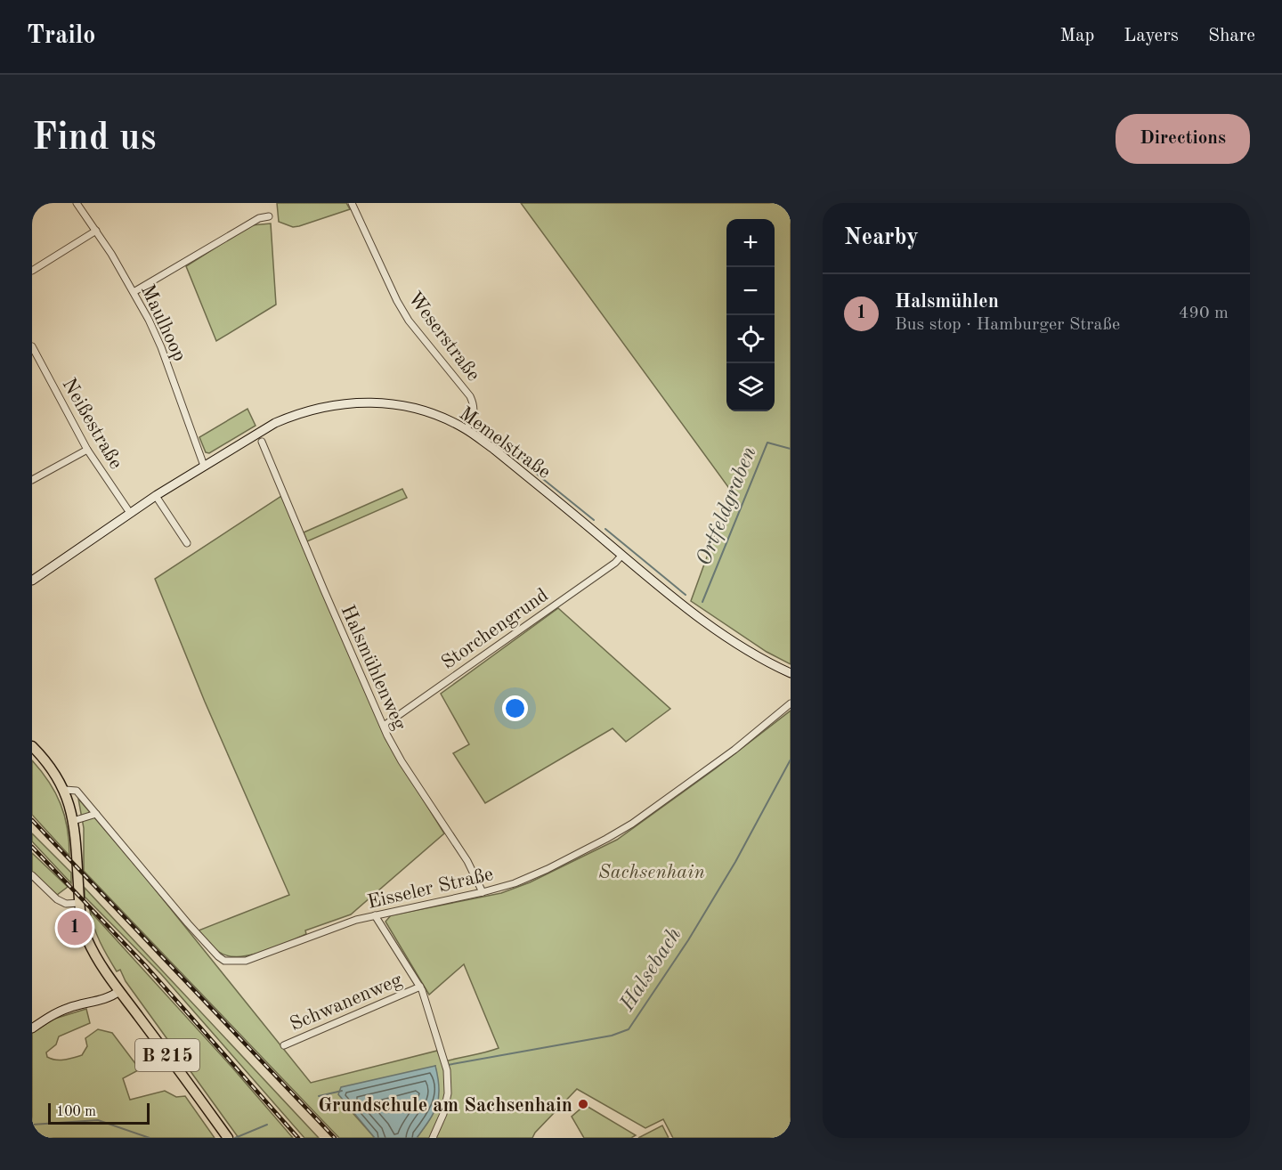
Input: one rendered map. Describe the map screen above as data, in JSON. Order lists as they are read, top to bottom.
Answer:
{
  "streets": {
    "main road": ["B 215"],
    "street": [
      "Maulhoop",
      "Weserstraße",
      "Neißestraße",
      "Memelstraße",
      "Storchengrund",
      "Halsmühlenweg",
      "Eisseler Straße",
      "Schwanenweg"
    ]
  },
  "crossings": [
    ["Maulhoop", "Memelstraße"],
    ["Weserstraße", "Memelstraße"],
    ["Neißestraße", "Memelstraße"],
    ["Memelstraße", "Storchengrund"],
    ["Storchengrund", "Halsmühlenweg"],
    ["Halsmühlenweg", "Eisseler Straße"],
    ["Eisseler Straße", "B 215"]
  ],
  "water": ["Ortfeldgraben", "Halsebach"],
  "parks": ["Sachsenhain"],
  "places": ["Grundschule am Sachsenhain"],
  "scale_bar": "100 m",
  "page": {
    "header": "Trailo",
    "nav": ["Map", "Layers", "Share"],
    "buttons": "Directions",
    "title": "Find us",
    "heading": "Nearby",
    "map_buttons": ["+", "−"],
    "list": [
      {
        "mark": "1",
        "name": "Halsmühlen",
        "note": "Bus stop · Hamburger Straße",
        "value": "490 m"
      }
    ],
    "pins": "1",
    "scale": "100 m"
  }
}
